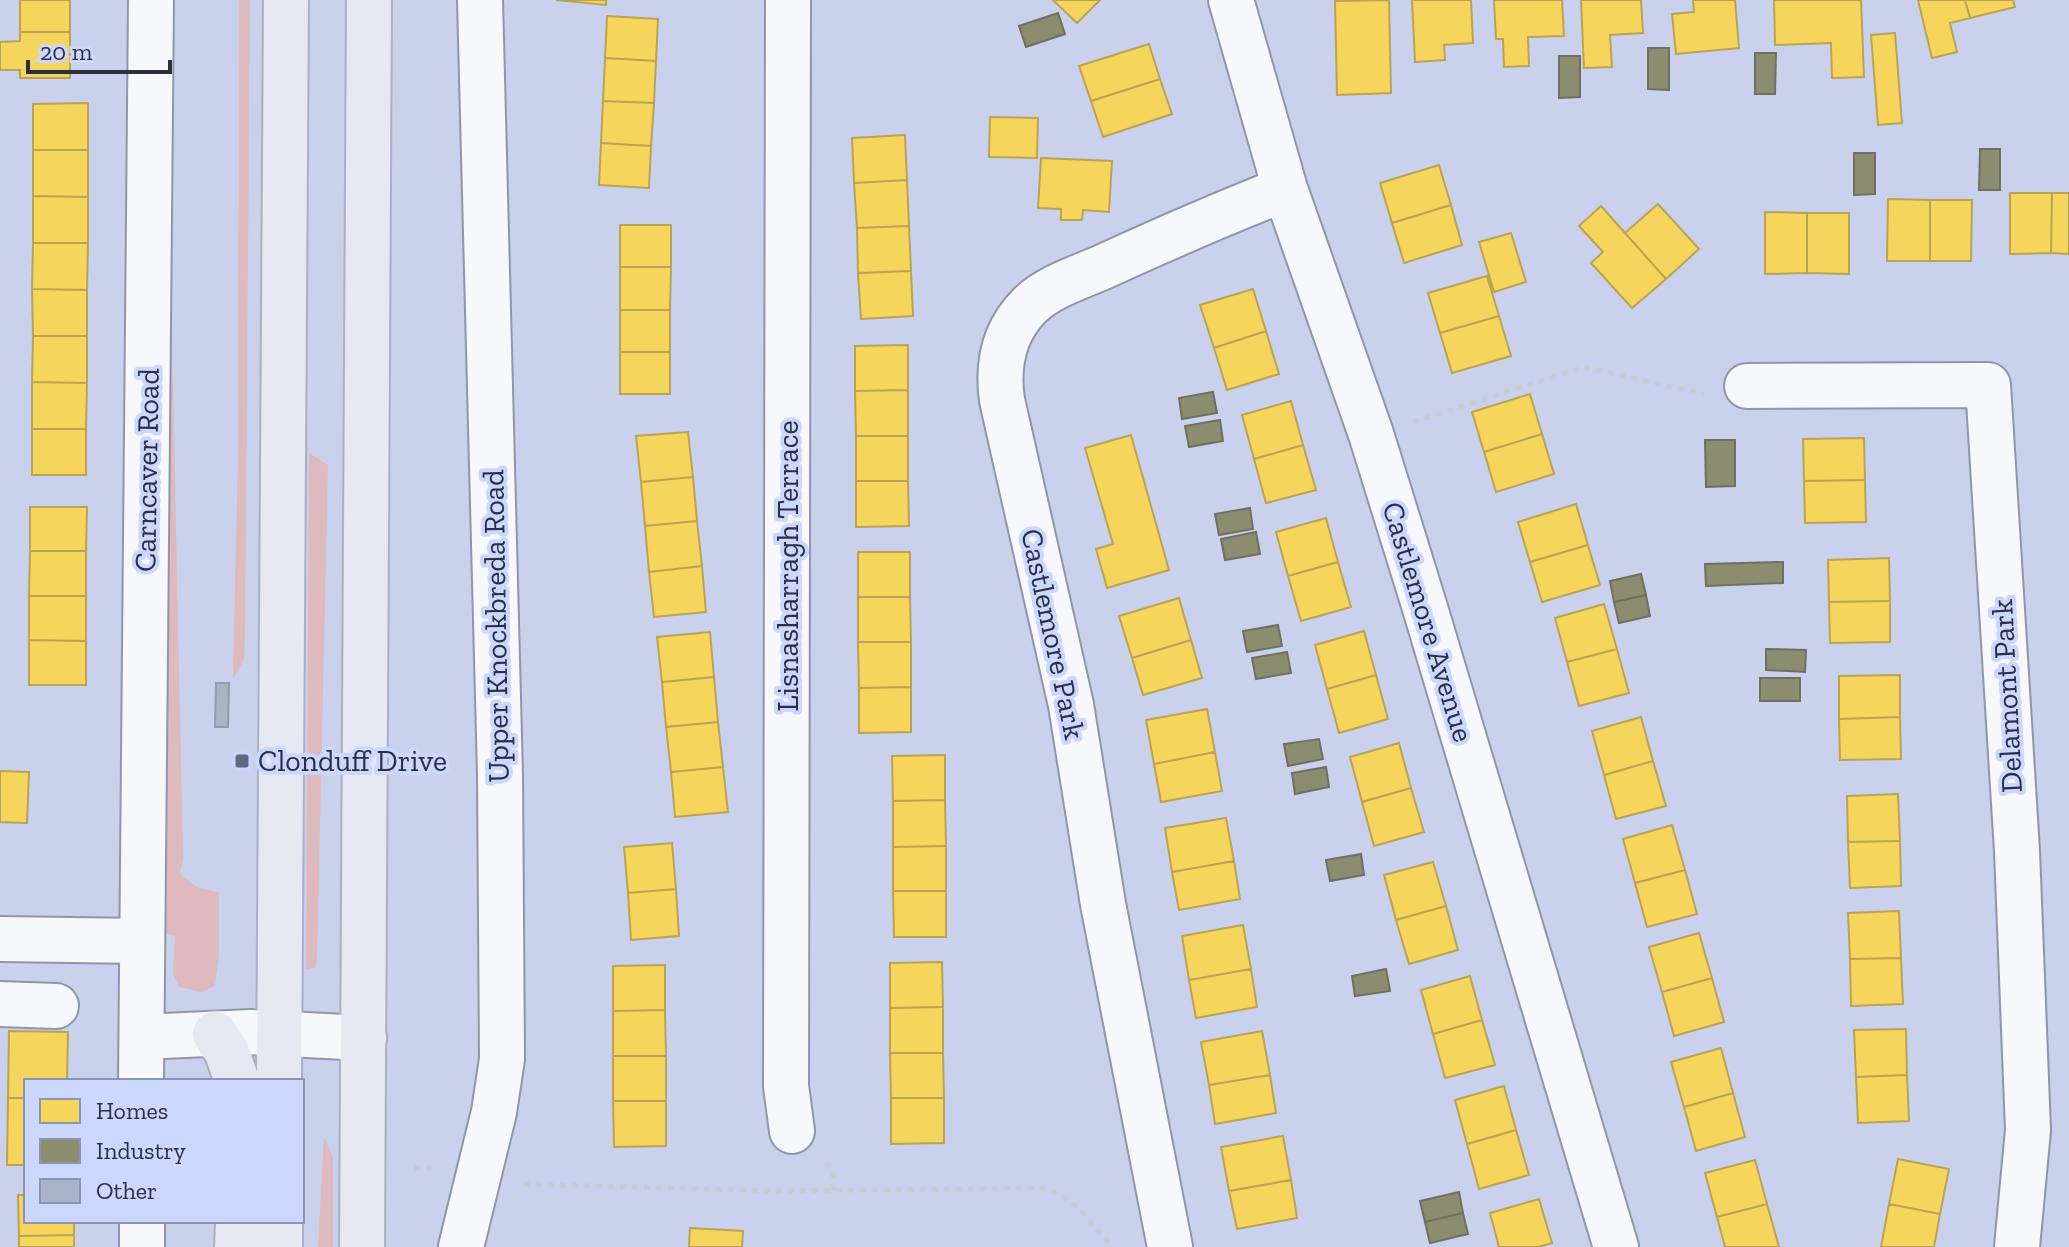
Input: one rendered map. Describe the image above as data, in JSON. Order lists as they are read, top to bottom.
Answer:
{
  "streets": {
    "street": [
      "Carncaver Road",
      "Lisnasharragh Terrace",
      "Castlemore Avenue",
      "Upper Knockbreda Road",
      "Castlemore Park",
      "Delamont Park"
    ]
  },
  "crossings": [
    ["Castlemore Avenue", "Castlemore Park"]
  ],
  "places": {
    "transit": ["Clonduff Drive"]
  },
  "legend": ["Homes", "Industry", "Other"],
  "scale_bar": "20 m"
}
